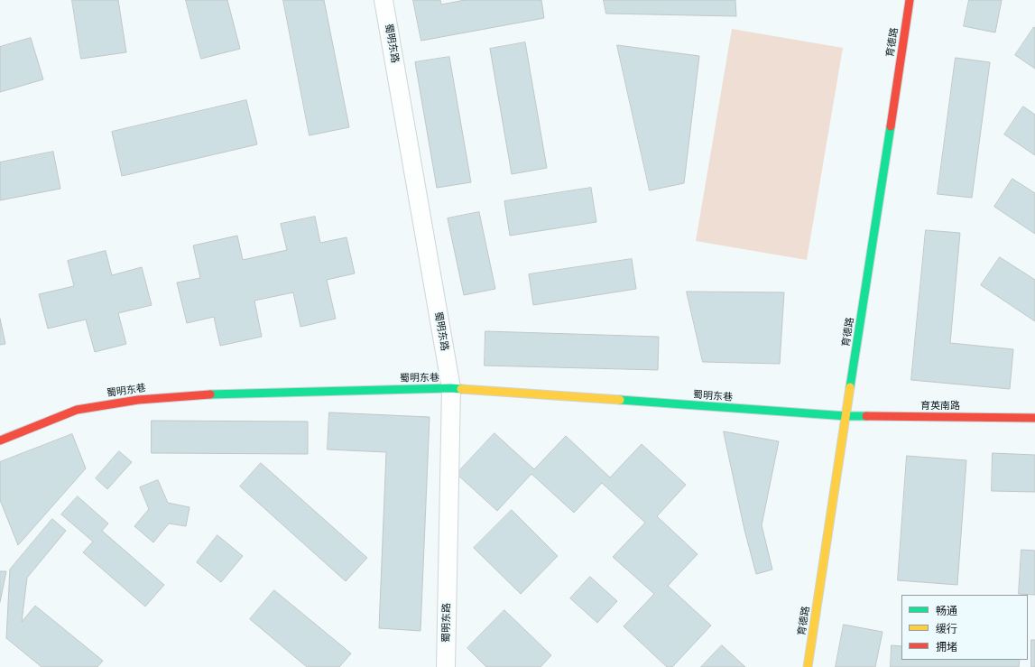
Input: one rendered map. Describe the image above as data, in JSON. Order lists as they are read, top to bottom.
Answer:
{
  "streets": {
    "street": [
      "育德路",
      "蜀明东路",
      "蜀明东巷",
      "育英南路"
    ]
  },
  "crossings": [
    ["育德路", "蜀明东巷"],
    ["育德路", "育英南路"],
    ["蜀明东路", "蜀明东巷"],
    ["蜀明东巷", "育英南路"]
  ],
  "legend": ["畅通", "缓行", "拥堵"]
}
